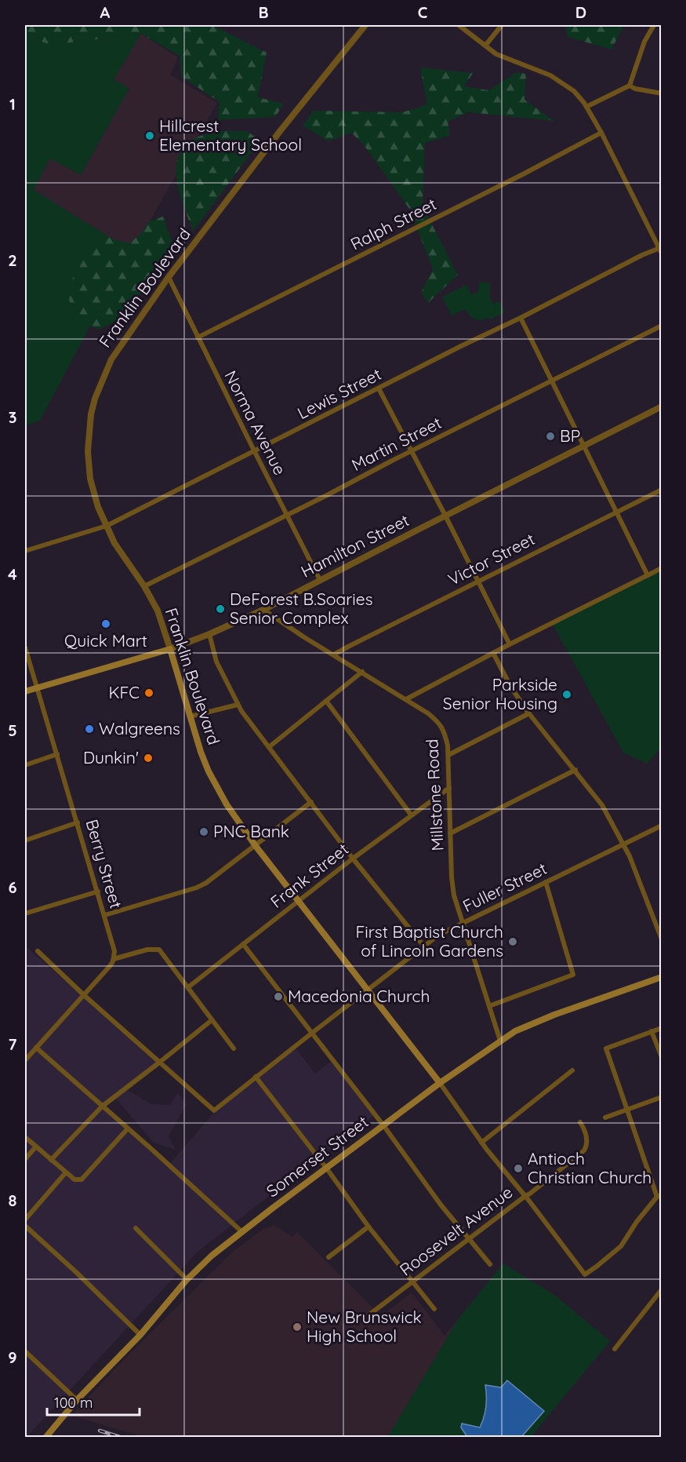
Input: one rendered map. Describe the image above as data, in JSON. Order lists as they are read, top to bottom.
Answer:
{
  "streets": {
    "main road": ["Franklin Boulevard", "Hamilton Street", "Somerset Street"],
    "street": [
      "Ralph Street",
      "Lewis Street",
      "Norma Avenue",
      "Martin Street",
      "Victor Street",
      "Millstone Road",
      "Berry Street",
      "Frank Street",
      "Fuller Street",
      "Roosevelt Avenue"
    ]
  },
  "crossings": [
    ["Ralph Street", "Norma Avenue"],
    ["Franklin Boulevard", "Lewis Street"],
    ["Franklin Boulevard", "Norma Avenue"],
    ["Franklin Boulevard", "Martin Street"],
    ["Franklin Boulevard", "Hamilton Street"],
    ["Franklin Boulevard", "Frank Street"],
    ["Franklin Boulevard", "Fuller Street"],
    ["Franklin Boulevard", "Somerset Street"],
    ["Lewis Street", "Norma Avenue"],
    ["Norma Avenue", "Martin Street"],
    ["Norma Avenue", "Hamilton Street"],
    ["Hamilton Street", "Millstone Road"],
    ["Hamilton Street", "Berry Street"],
    ["Victor Street", "Millstone Road"],
    ["Millstone Road", "Frank Street"],
    ["Millstone Road", "Fuller Street"],
    ["Millstone Road", "Somerset Street"]
  ],
  "places": [
    "Hillcrest Elementary School",
    "BP",
    "DeForest B.Soaries Senior Complex",
    "Quick Mart",
    "KFC",
    "Parkside Senior Housing",
    "Walgreens",
    "Dunkin'",
    "PNC Bank",
    "First Baptist Church of Lincoln Gardens",
    "Macedonia Church",
    "Antioch Christian Church",
    "New Brunswick High School"
  ],
  "scale_bar": "100 m",
  "grid": {
    "columns": [
      "A",
      "B",
      "C",
      "D"
    ],
    "rows": [
      "1",
      "2",
      "3",
      "4",
      "5",
      "6",
      "7",
      "8",
      "9"
    ]
  }
}
